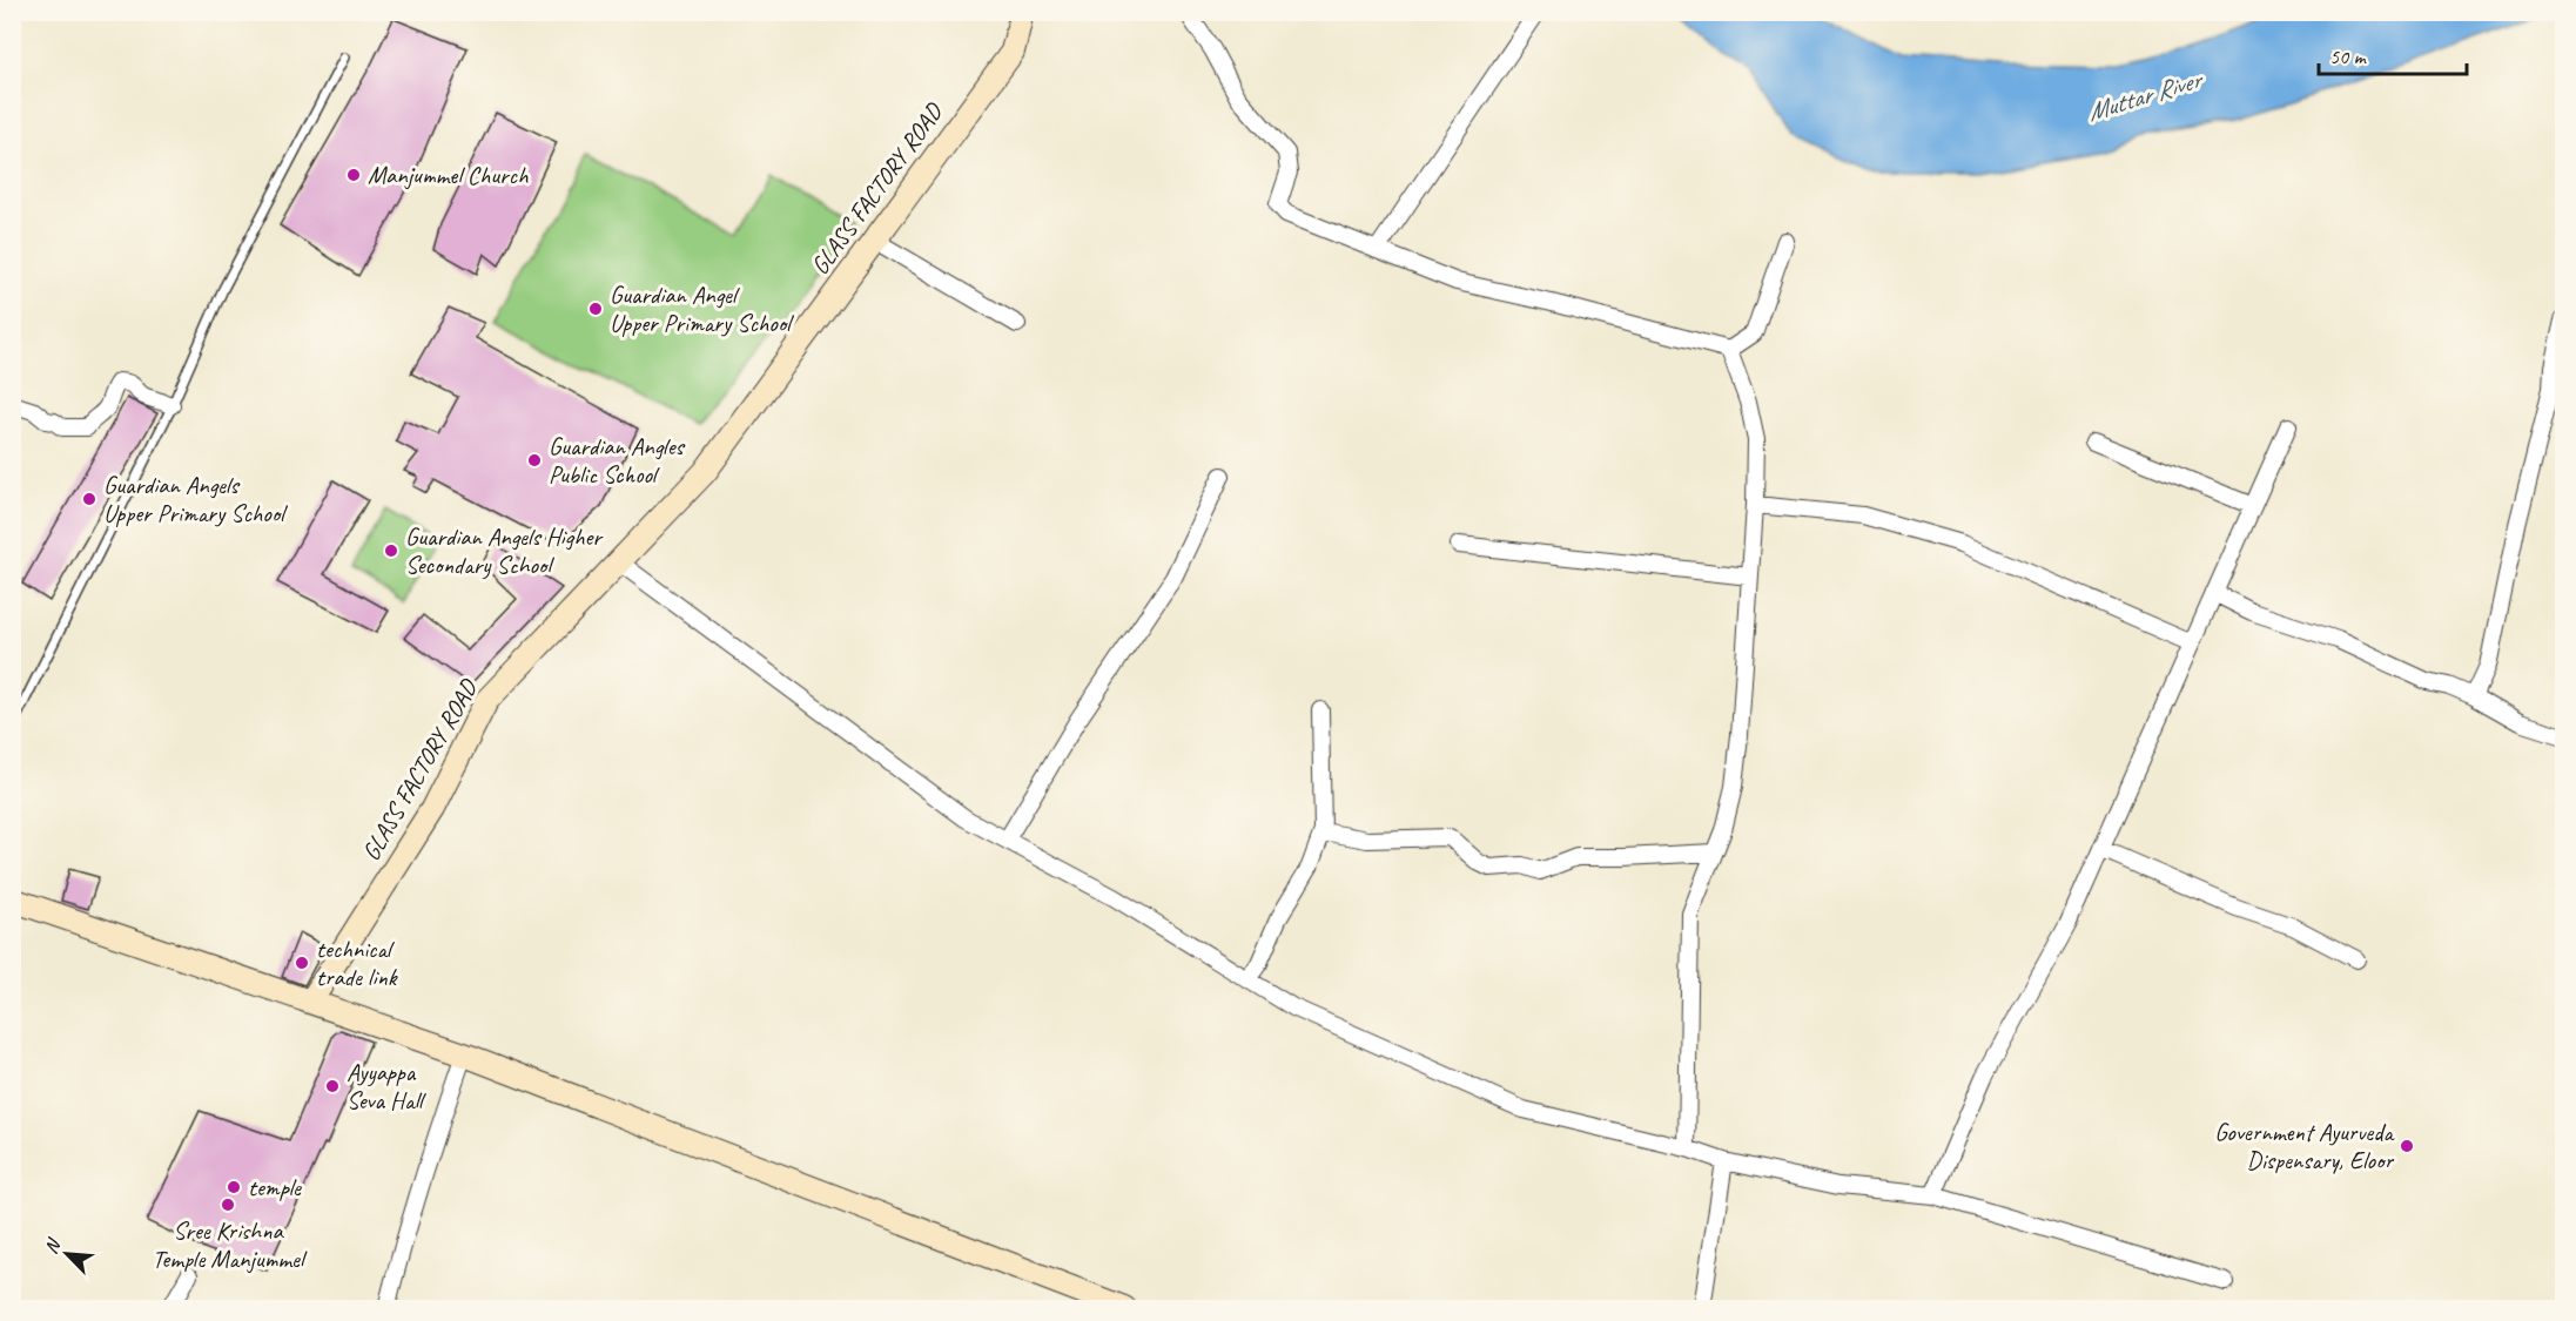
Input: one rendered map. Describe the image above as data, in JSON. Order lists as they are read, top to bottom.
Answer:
{
  "streets": {
    "main road": ["GLASS FACTORY ROAD"]
  },
  "water": ["Muttar River"],
  "places": [
    "Manjummel Church",
    "Guardian Angel Upper Primary School",
    "Guardian Angles Public School",
    "Guardian Angels Upper Primary School",
    "Guardian Angels Higher Secondary School",
    "technical trade link",
    "Ayyappa Seva Hall",
    "Government Ayurveda Dispensary, Eloor",
    "temple",
    "Sree Krishna Temple Manjummel"
  ],
  "scale_bar": "50 m",
  "north": "top left"
}
